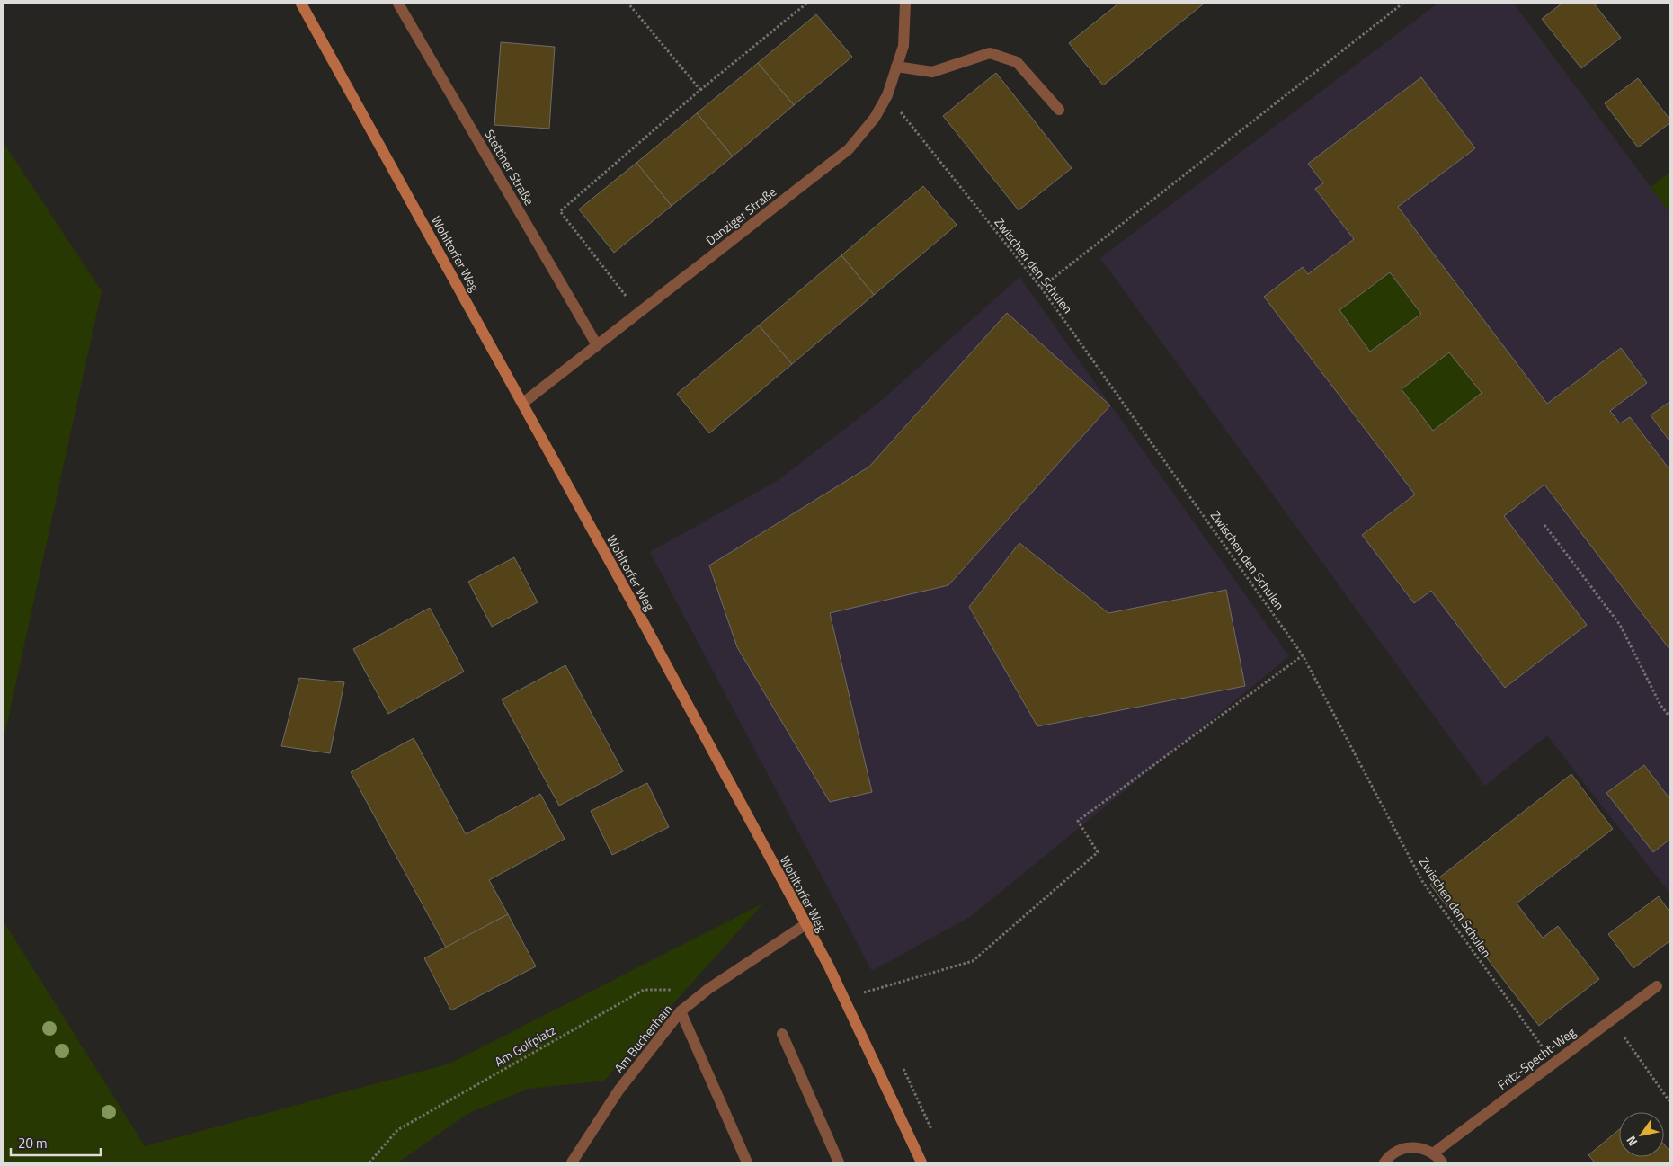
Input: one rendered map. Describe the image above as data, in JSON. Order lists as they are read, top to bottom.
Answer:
{
  "streets": {
    "main road": ["Wohltorfer Weg"],
    "street": [
      "Stettiner Straße",
      "Danziger Straße",
      "Am Buchenhain",
      "Fritz-Specht-Weg"
    ],
    "path": ["Zwischen den Schulen", "Am Golfplatz"]
  },
  "crossings": [
    ["Stettiner Straße", "Danziger Straße"],
    ["Danziger Straße", "Wohltorfer Weg"],
    ["Danziger Straße", "Zwischen den Schulen"],
    ["Wohltorfer Weg", "Am Buchenhain"],
    ["Zwischen den Schulen", "Fritz-Specht-Weg"],
    ["Am Buchenhain", "Am Golfplatz"]
  ],
  "scale_bar": "20 m",
  "north": "bottom left"
}
